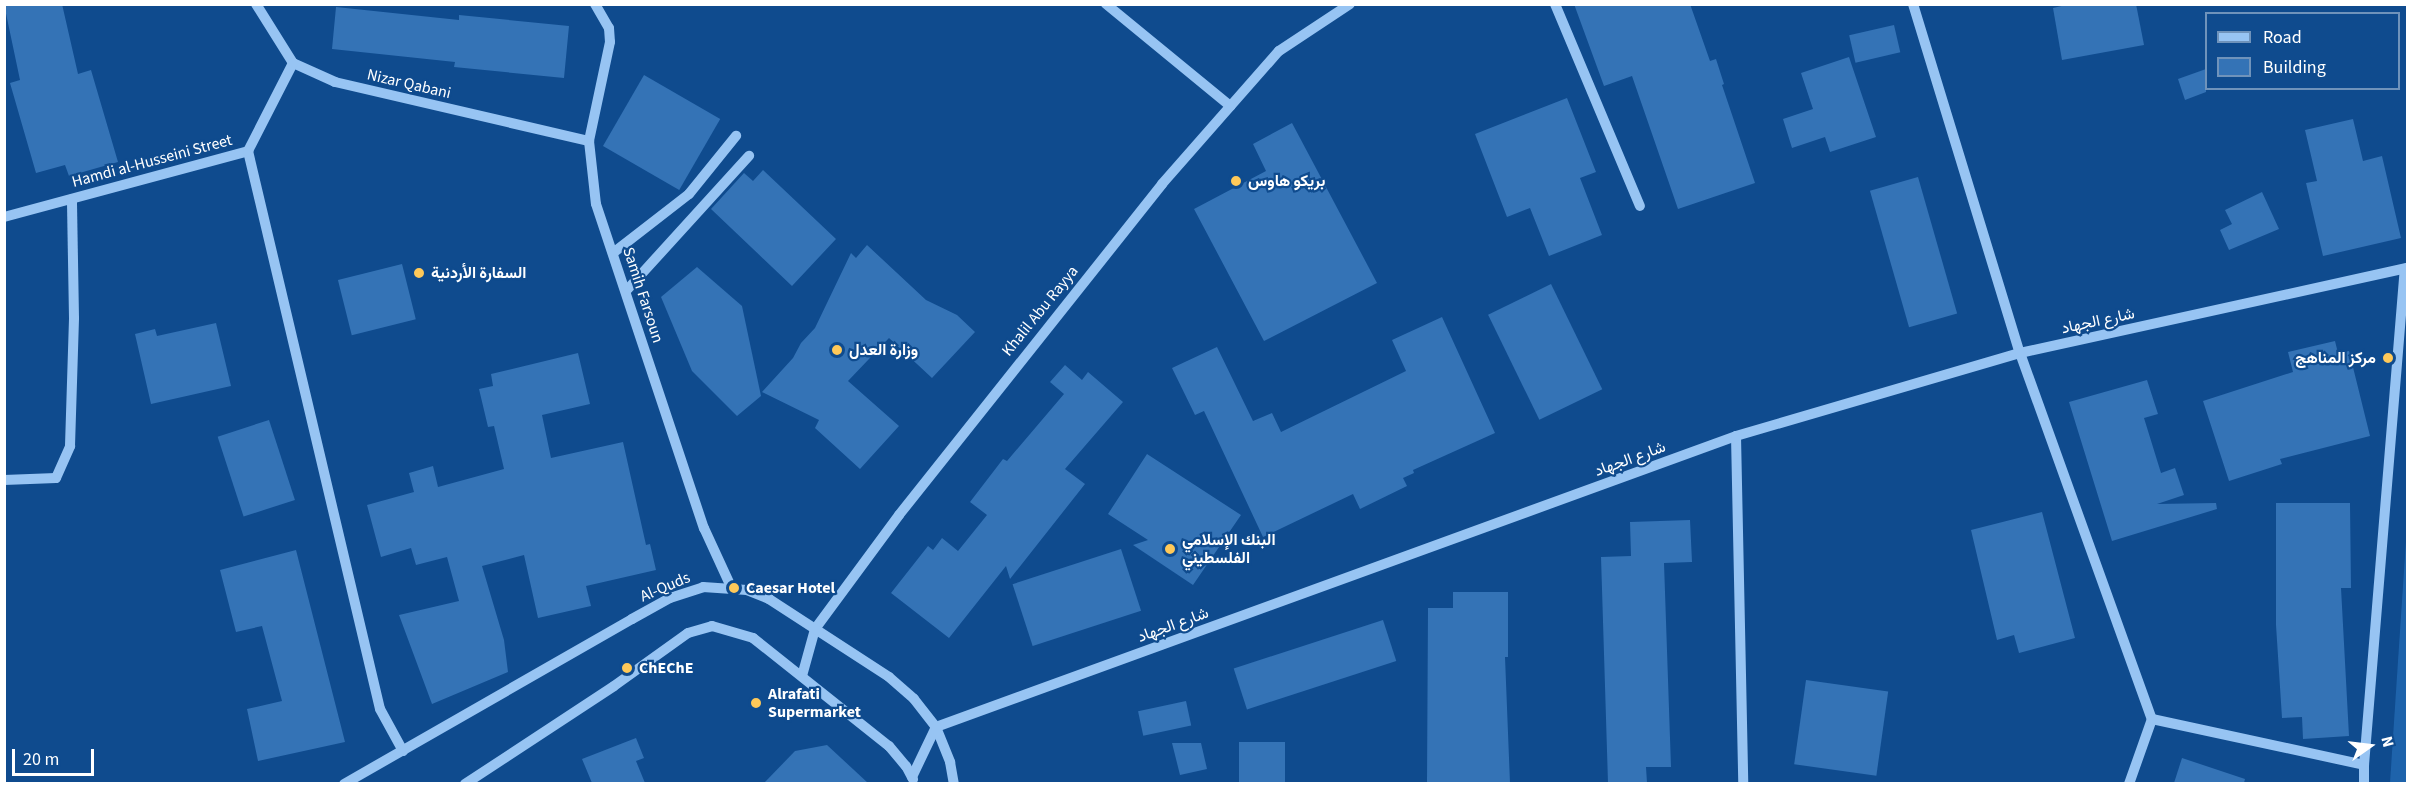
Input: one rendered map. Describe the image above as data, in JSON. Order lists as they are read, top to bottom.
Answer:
{
  "streets": {
    "street": [
      "Nizar Qabani",
      "Hamdi al-Husseini Street",
      "Samih Farsoun",
      "Khalil Abu Rayya",
      "شارع الجهاد",
      "Al-Quds"
    ]
  },
  "crossings": [
    ["Nizar Qabani", "Hamdi al-Husseini Street"],
    ["Nizar Qabani", "Samih Farsoun"],
    ["Samih Farsoun", "Al-Quds"],
    ["Khalil Abu Rayya", "Al-Quds"],
    ["شارع الجهاد", "Al-Quds"]
  ],
  "places": [
    "بريكو هاوس",
    "السفارة الأردنية",
    "وزارة العدل",
    "مركز المناهج",
    "البنك الإسلامي الفلسطيني",
    "Caesar Hotel",
    "ChEChE",
    "Alrafati Supermarket"
  ],
  "legend": ["Road", "Building"],
  "scale_bar": "20 m",
  "north": "right"
}
